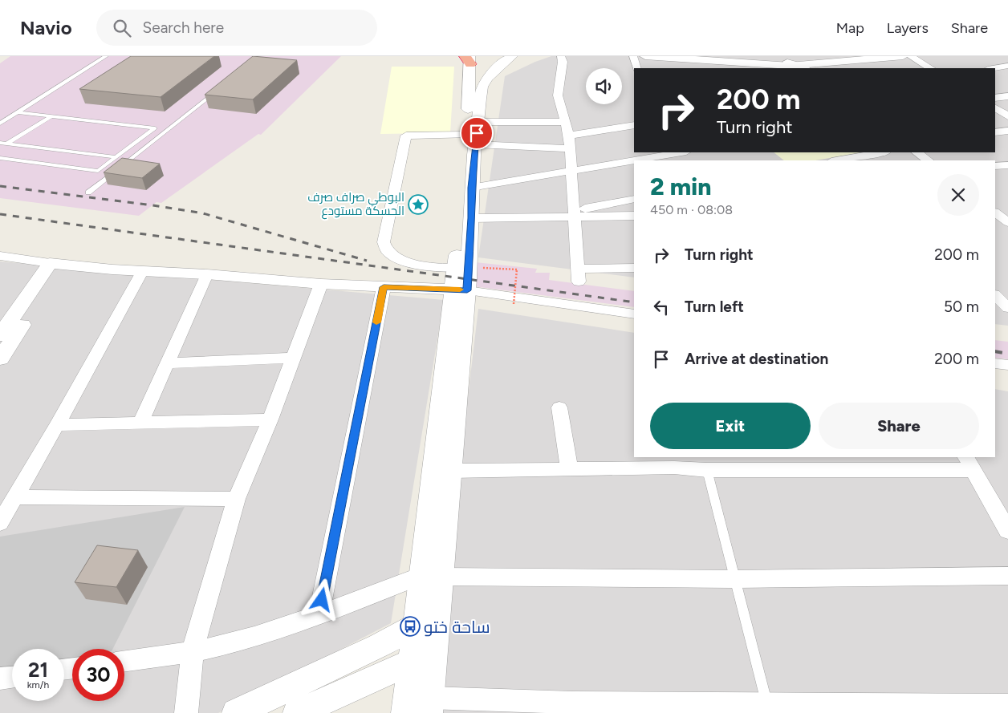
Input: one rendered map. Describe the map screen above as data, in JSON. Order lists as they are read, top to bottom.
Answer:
{
  "places": {
    "place": ["البوطي صراف صرف الحسكة مستودع"],
    "bus stop": ["ساحة ختو"]
  },
  "page": {
    "header": "Navio",
    "search": "Search here",
    "nav": ["Map", "Layers", "Share"],
    "turn": ["200 m", "Turn right"],
    "heading": ["2 min", "450 m · 08:08"],
    "list": [
      {
        "name": "Turn right",
        "value": "200 m"
      },
      {
        "name": "Turn left",
        "value": "50 m"
      },
      {
        "name": "Arrive at destination",
        "value": "200 m"
      }
    ],
    "buttons": ["Exit", "Share"],
    "speed": "21 km/h",
    "limit": "30"
  }
}
